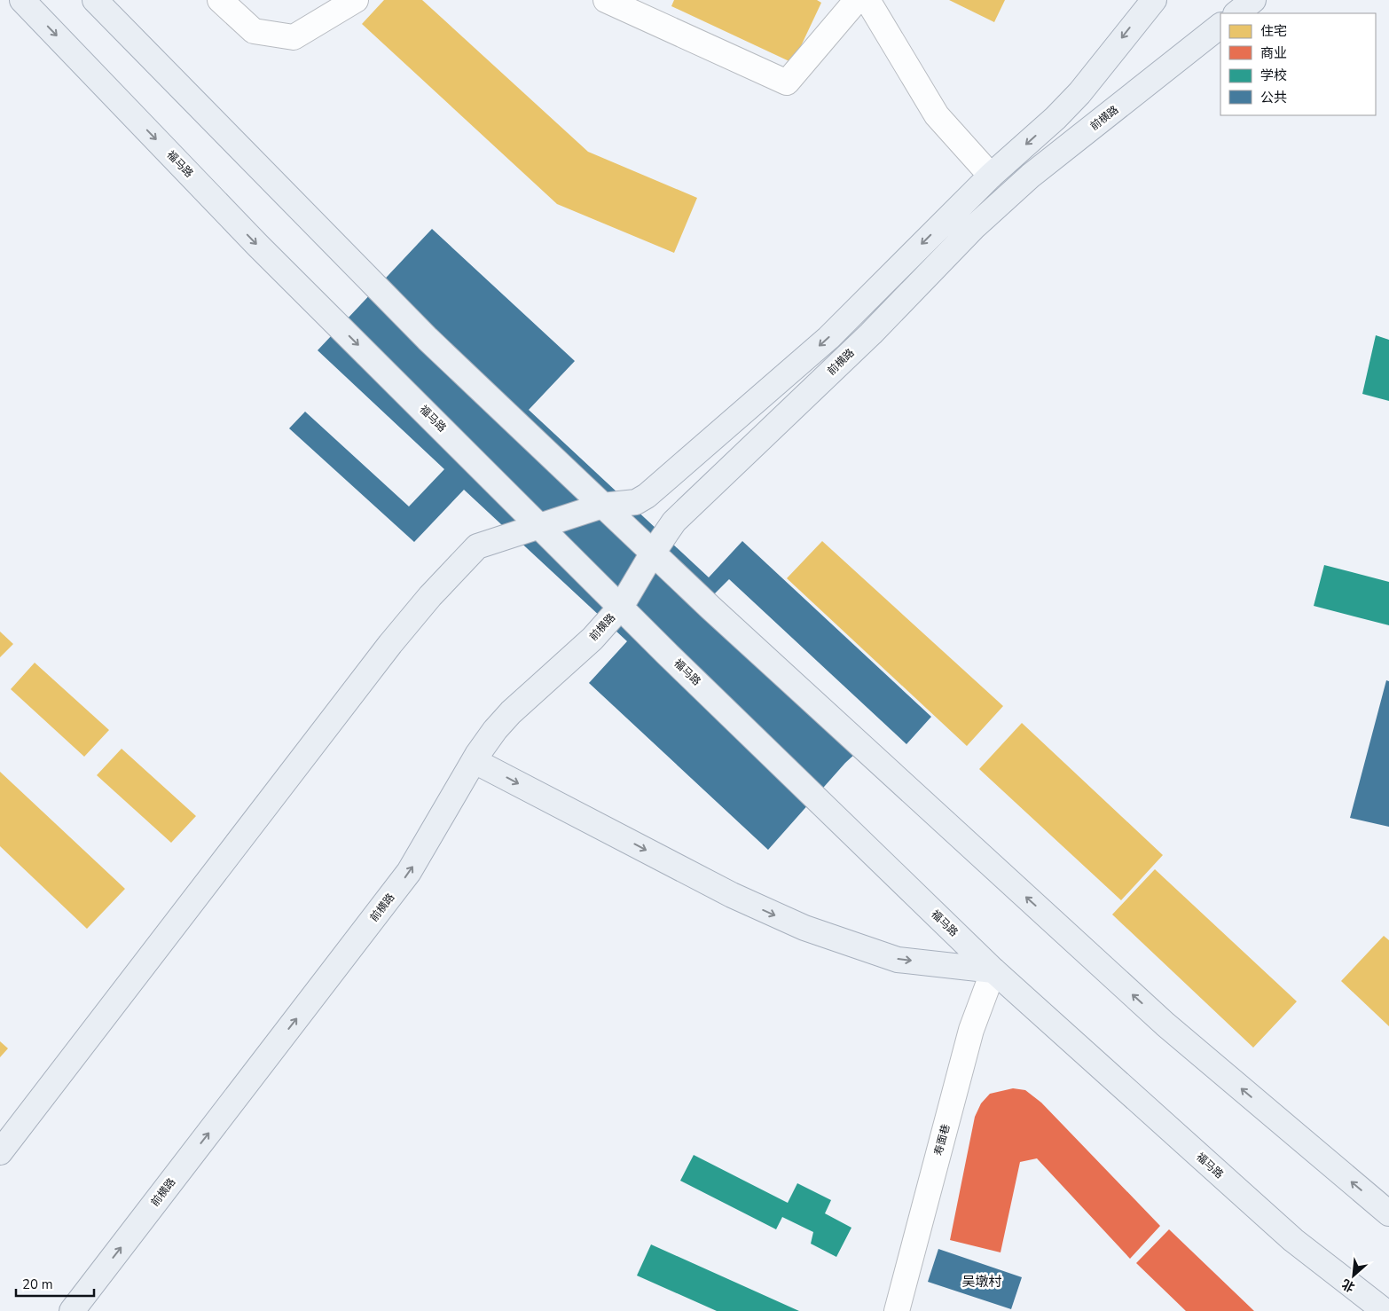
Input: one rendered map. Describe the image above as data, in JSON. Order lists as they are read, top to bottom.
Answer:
{
  "streets": {
    "main road": ["前横路", "福马路"],
    "street": ["寿面巷"]
  },
  "crossings": [
    ["前横路", "福马路"],
    ["福马路", "寿面巷"]
  ],
  "districts": ["吴墩村"],
  "legend": [
    "住宅",
    "商业",
    "学校",
    "公共"
  ],
  "scale_bar": "20 m",
  "north": "bottom left"
}
